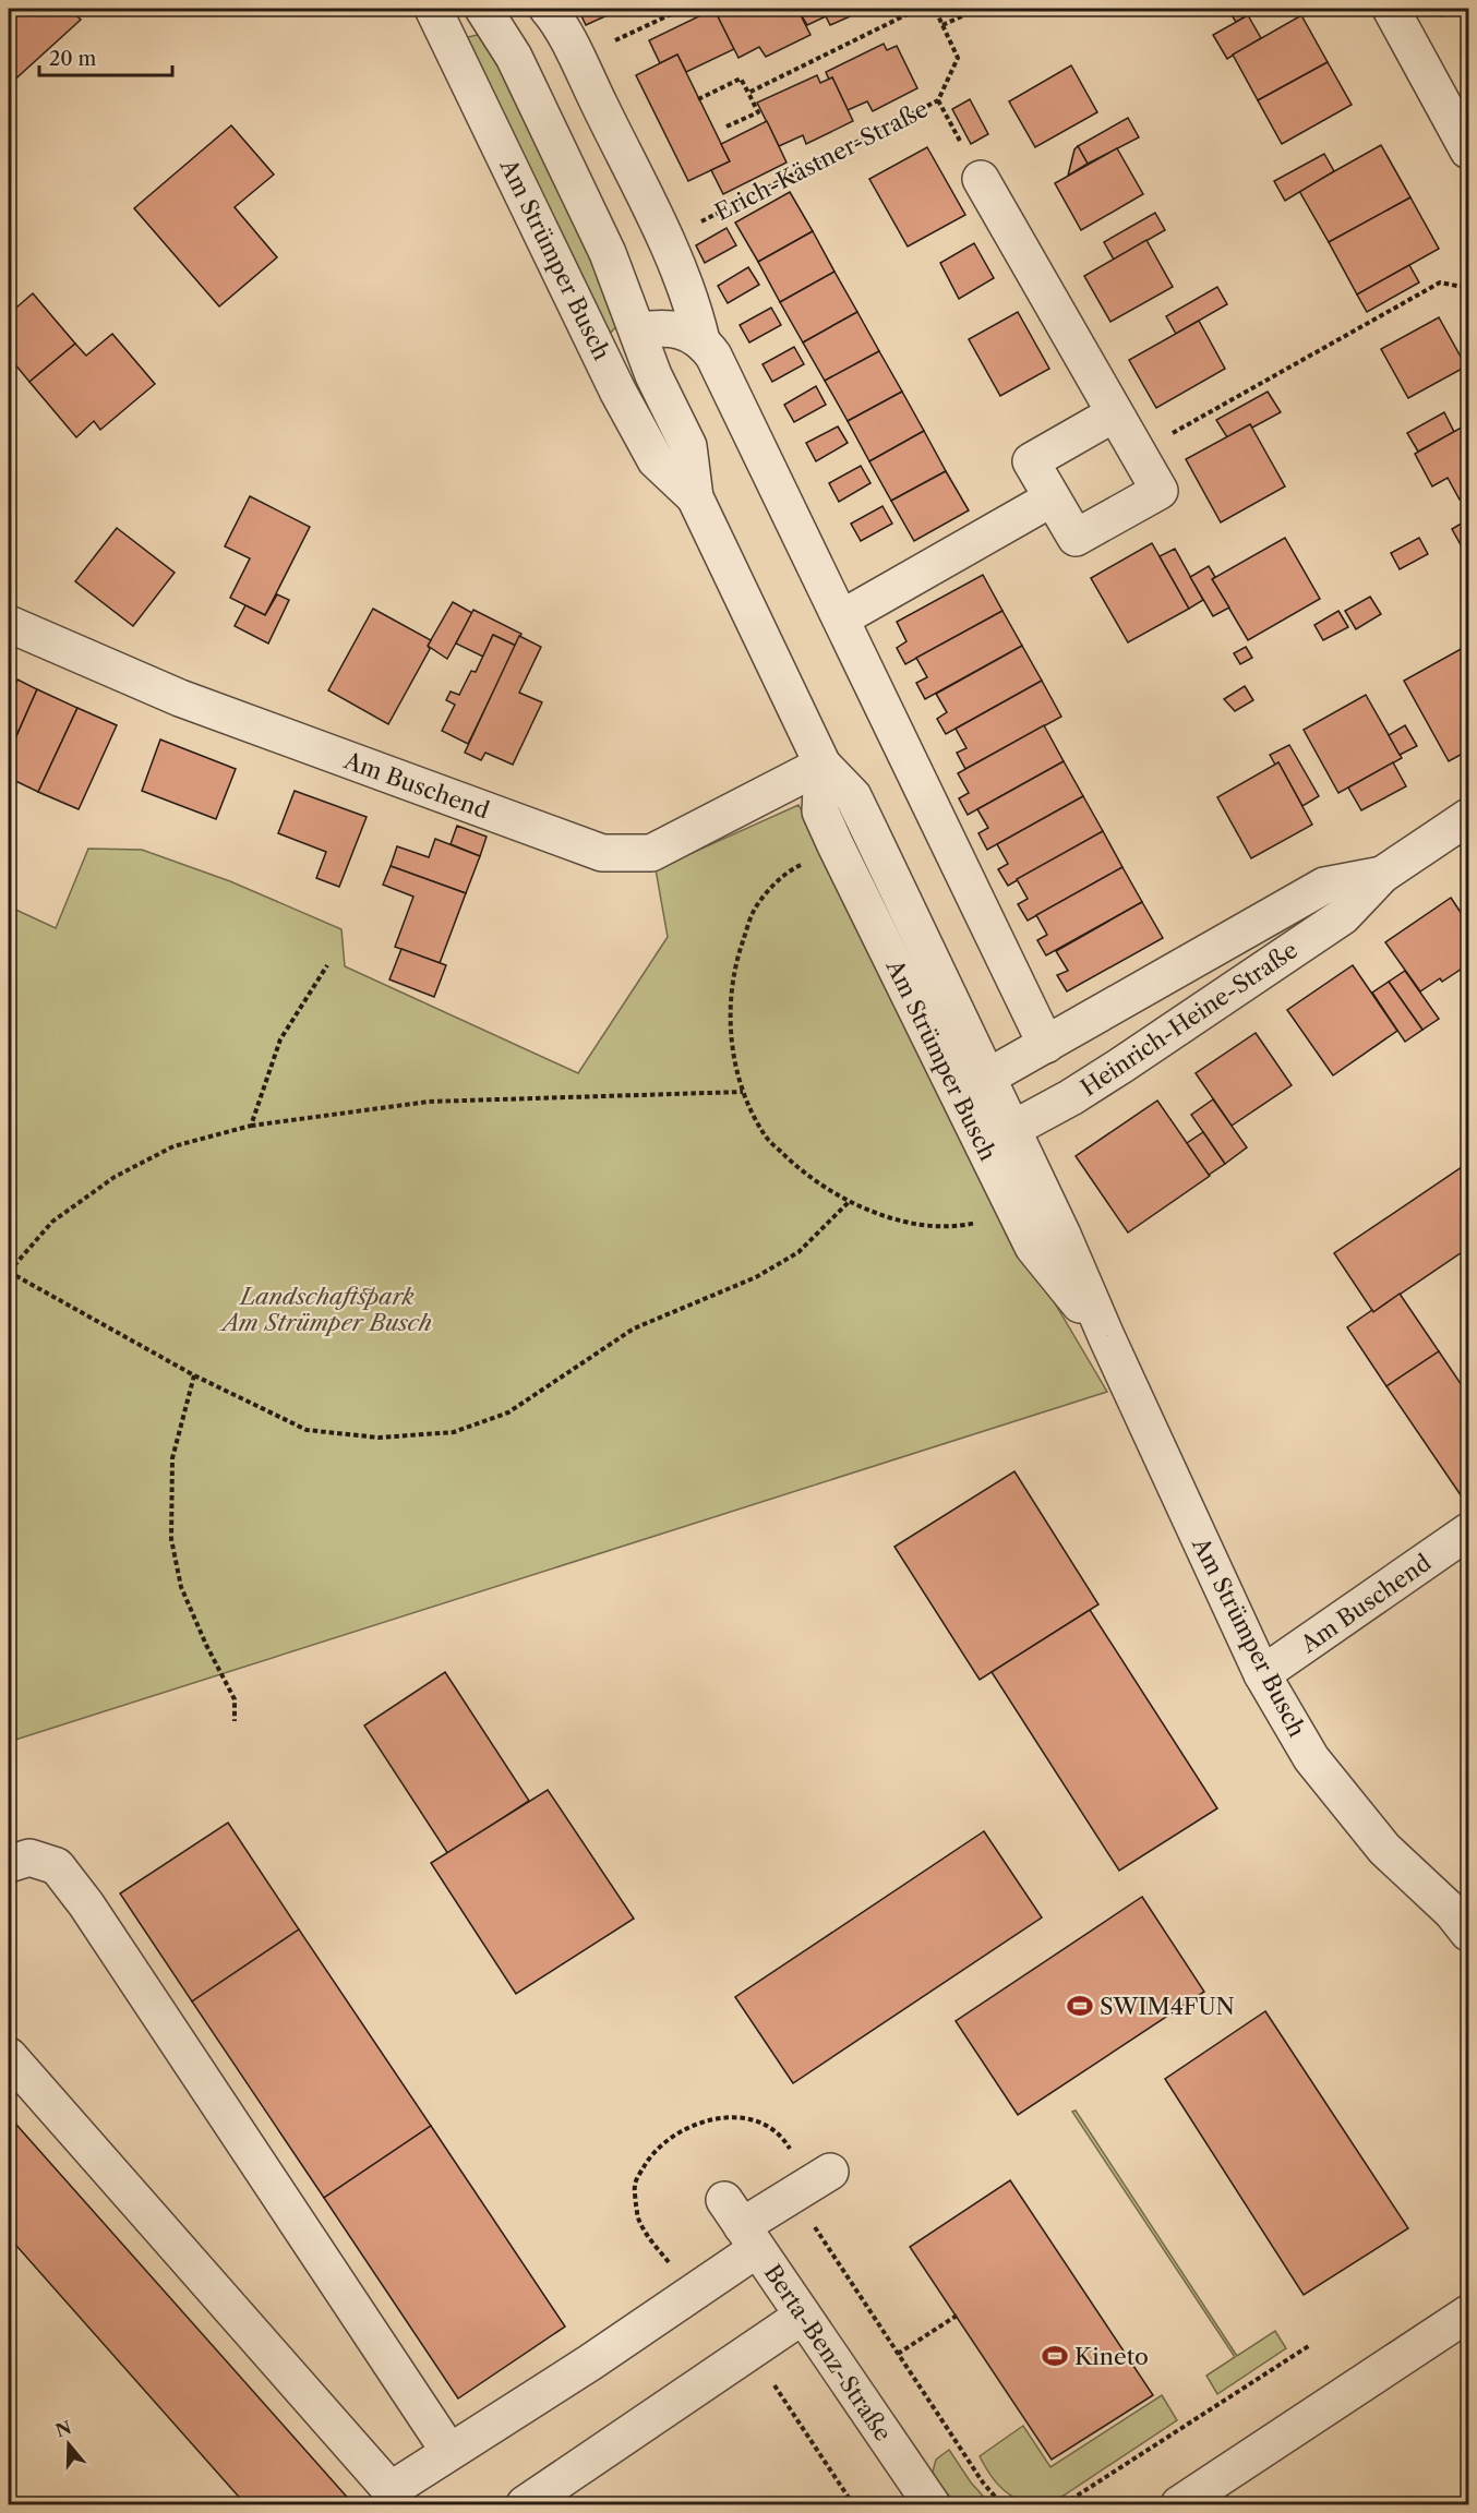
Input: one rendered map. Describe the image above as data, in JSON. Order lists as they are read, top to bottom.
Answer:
{
  "streets": {
    "street": [
      "Am Strümper Busch",
      "Am Buschend",
      "Heinrich-Heine-Straße",
      "Berta-Benz-Straße"
    ],
    "path": ["Erich-Kästner-Straße"]
  },
  "crossings": [
    ["Am Strümper Busch", "Am Buschend"],
    ["Am Strümper Busch", "Heinrich-Heine-Straße"]
  ],
  "parks": ["Landschaftspark Am Strümper Busch"],
  "places": {
    "sports": ["SWIM4FUN", "Kineto"]
  },
  "scale_bar": "20 m",
  "north": "top"
}
